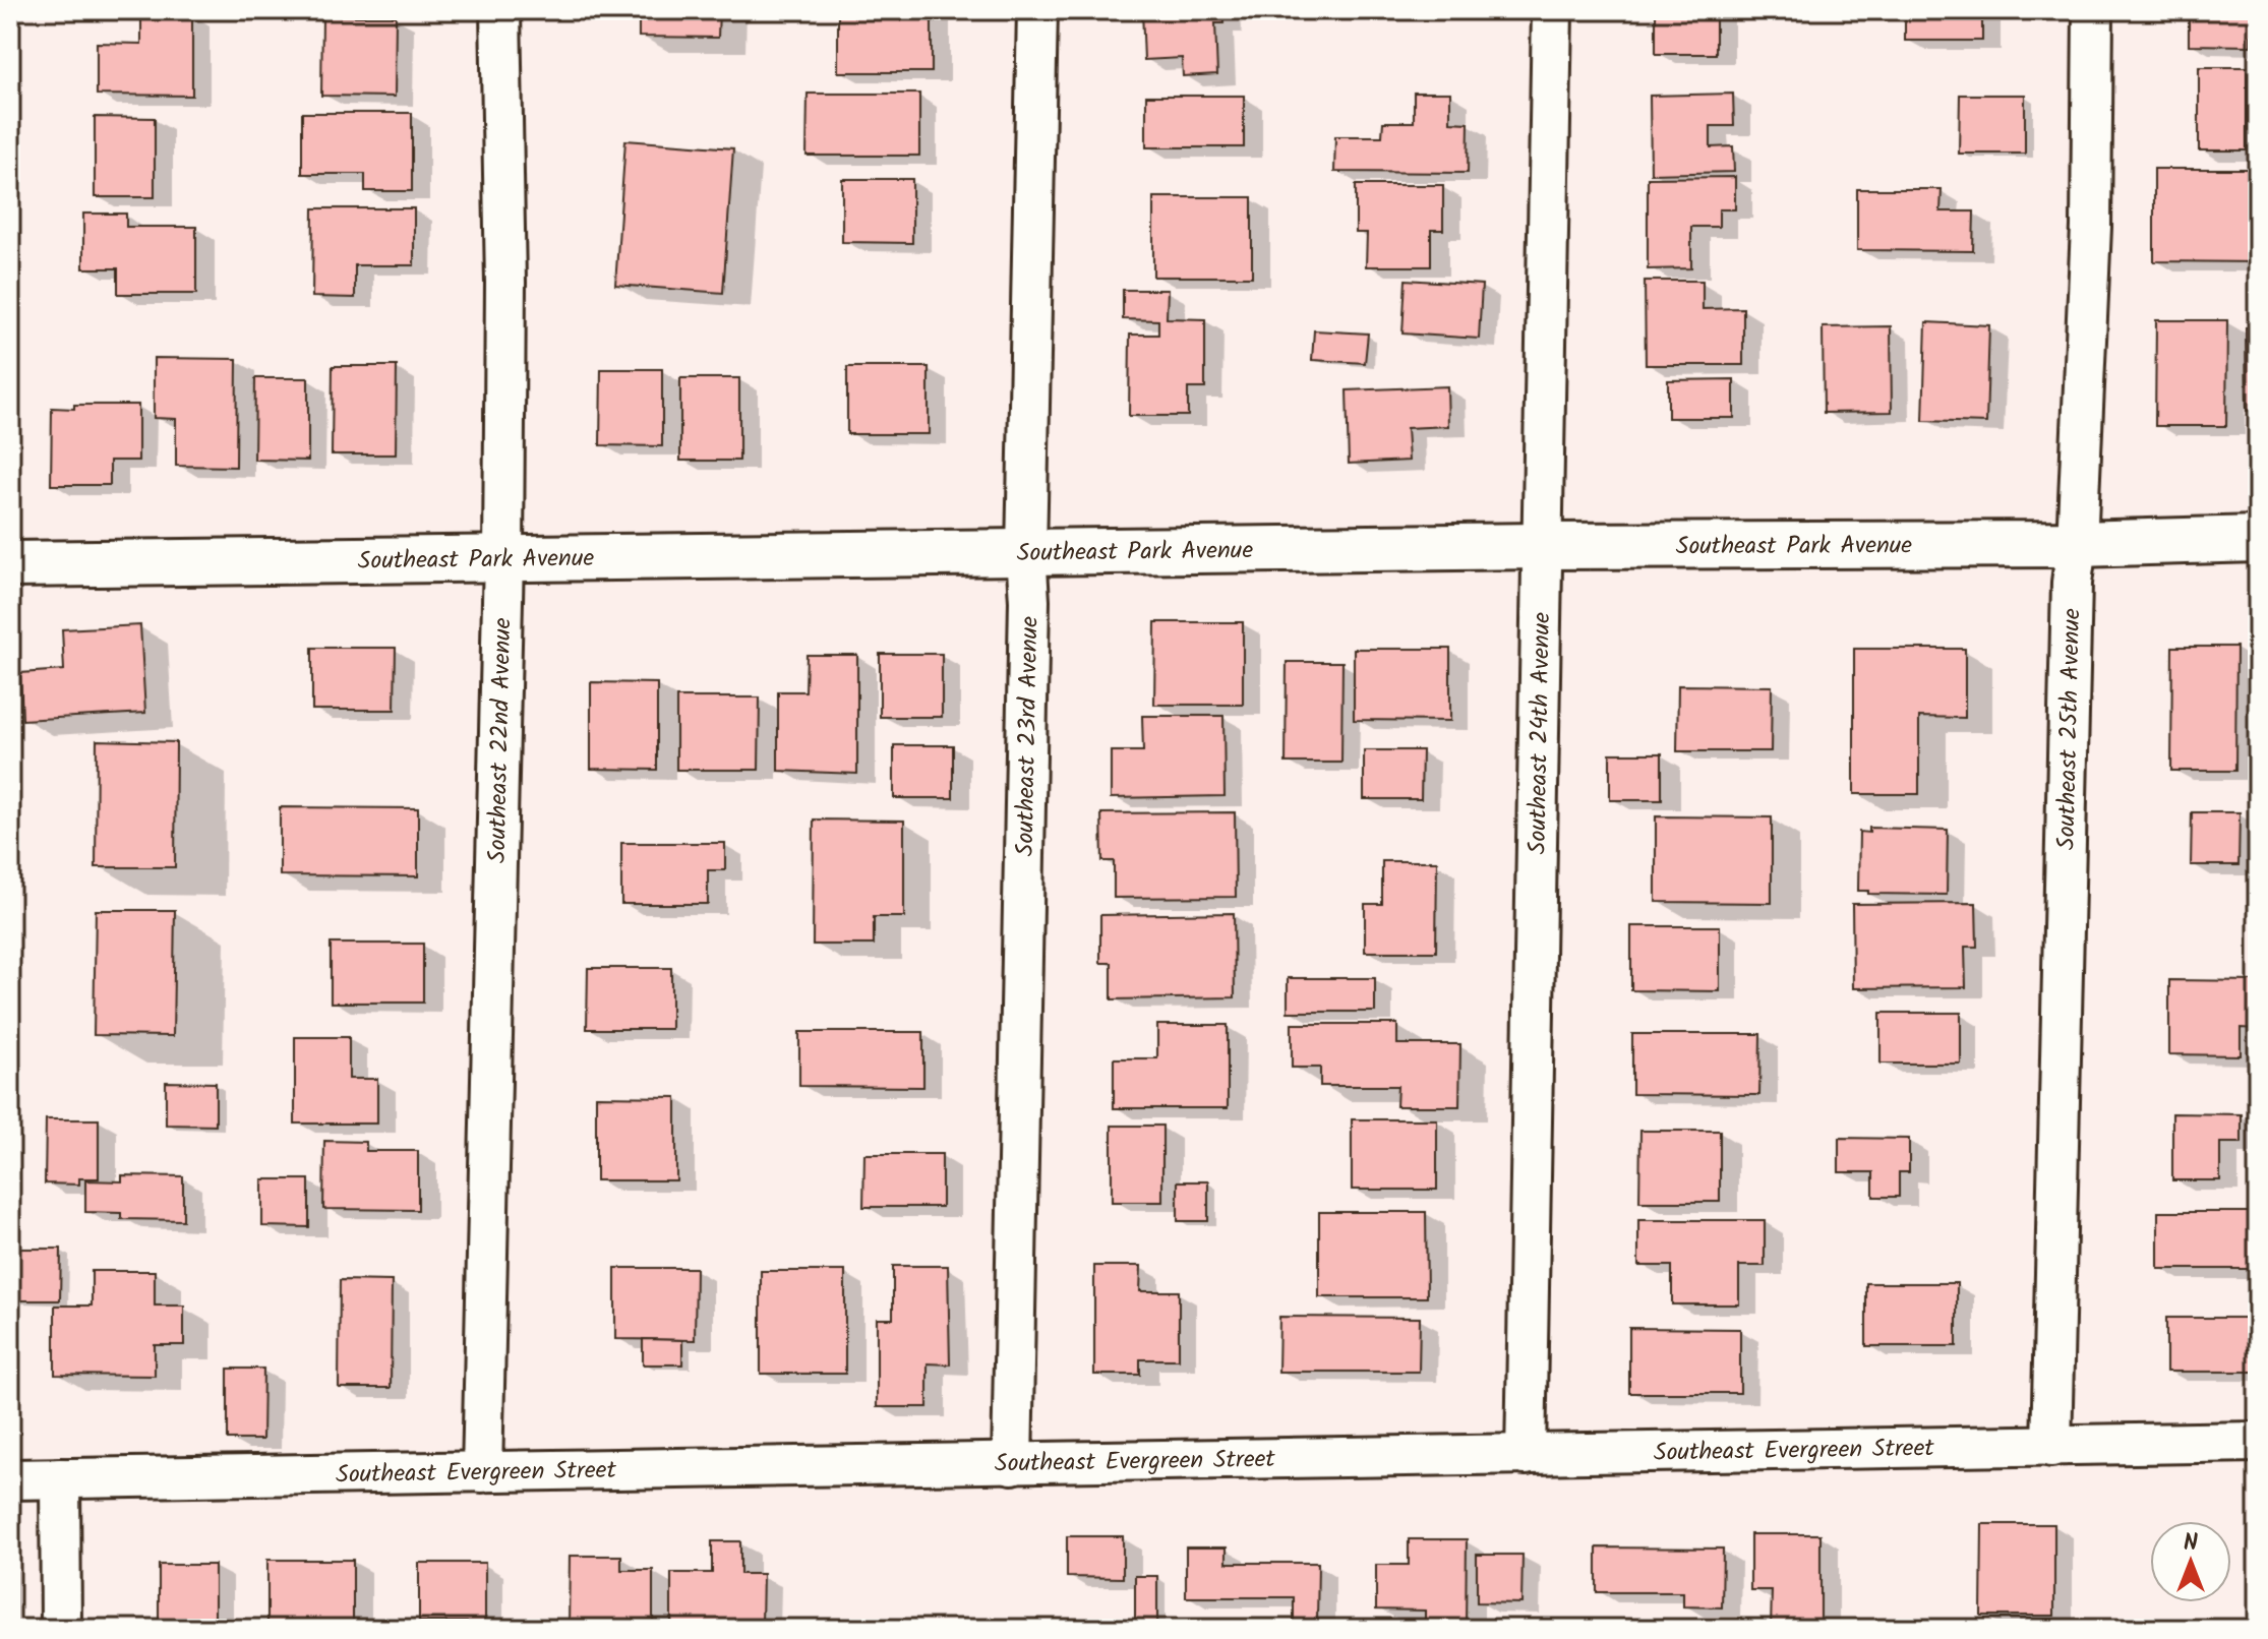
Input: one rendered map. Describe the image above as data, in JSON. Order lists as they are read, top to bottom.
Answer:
{
  "streets": {
    "street": [
      "Southeast Park Avenue",
      "Southeast 25th Avenue",
      "Southeast 24th Avenue",
      "Southeast 23rd Avenue",
      "Southeast 22nd Avenue",
      "Southeast Evergreen Street"
    ]
  },
  "crossings": [
    ["Southeast Park Avenue", "Southeast 25th Avenue"],
    ["Southeast Park Avenue", "Southeast 24th Avenue"],
    ["Southeast Park Avenue", "Southeast 23rd Avenue"],
    ["Southeast Park Avenue", "Southeast 22nd Avenue"],
    ["Southeast 25th Avenue", "Southeast Evergreen Street"],
    ["Southeast 24th Avenue", "Southeast Evergreen Street"],
    ["Southeast 23rd Avenue", "Southeast Evergreen Street"],
    ["Southeast 22nd Avenue", "Southeast Evergreen Street"]
  ],
  "north": "top"
}
